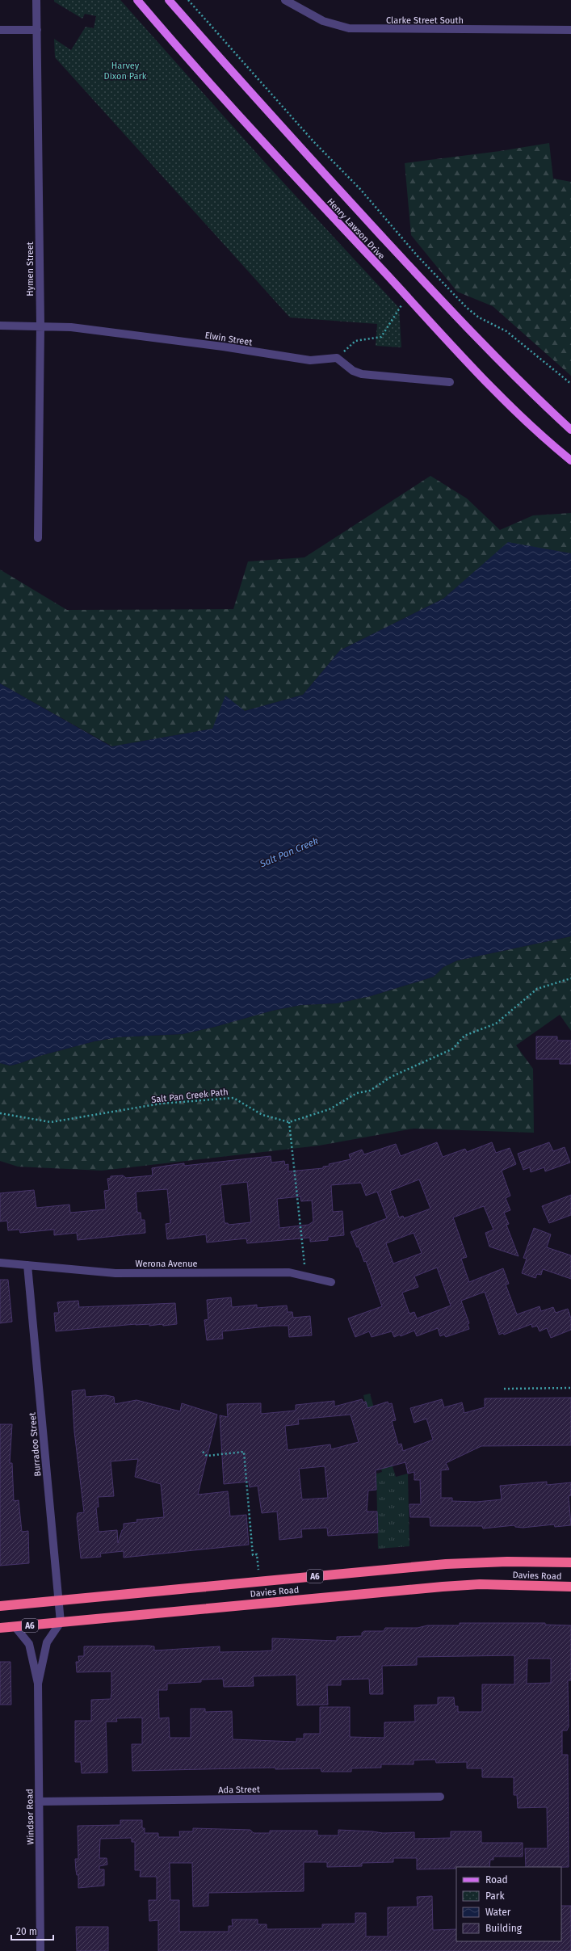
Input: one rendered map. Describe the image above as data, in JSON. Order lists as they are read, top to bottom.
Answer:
{
  "streets": {
    "highway": ["Davies Road", "A6"],
    "main road": ["Henry Lawson Drive"],
    "street": [
      "Clarke Street South",
      "Hymen Street",
      "Elwin Street",
      "Werona Avenue",
      "Burradoo Street",
      "Ada Street",
      "Windsor Road"
    ],
    "path": ["Salt Pan Creek Path"]
  },
  "crossings": [
    ["Hymen Street", "Elwin Street"],
    ["Werona Avenue", "Burradoo Street"],
    ["Burradoo Street", "Davies Road"],
    ["Burradoo Street", "Windsor Road"],
    ["Davies Road", "Windsor Road"],
    ["Ada Street", "Windsor Road"]
  ],
  "water": ["Salt Pan Creek"],
  "parks": ["Harvey Dixon Park"],
  "legend": [
    "Road",
    "Park",
    "Water",
    "Building"
  ],
  "scale_bar": "20 m"
}
